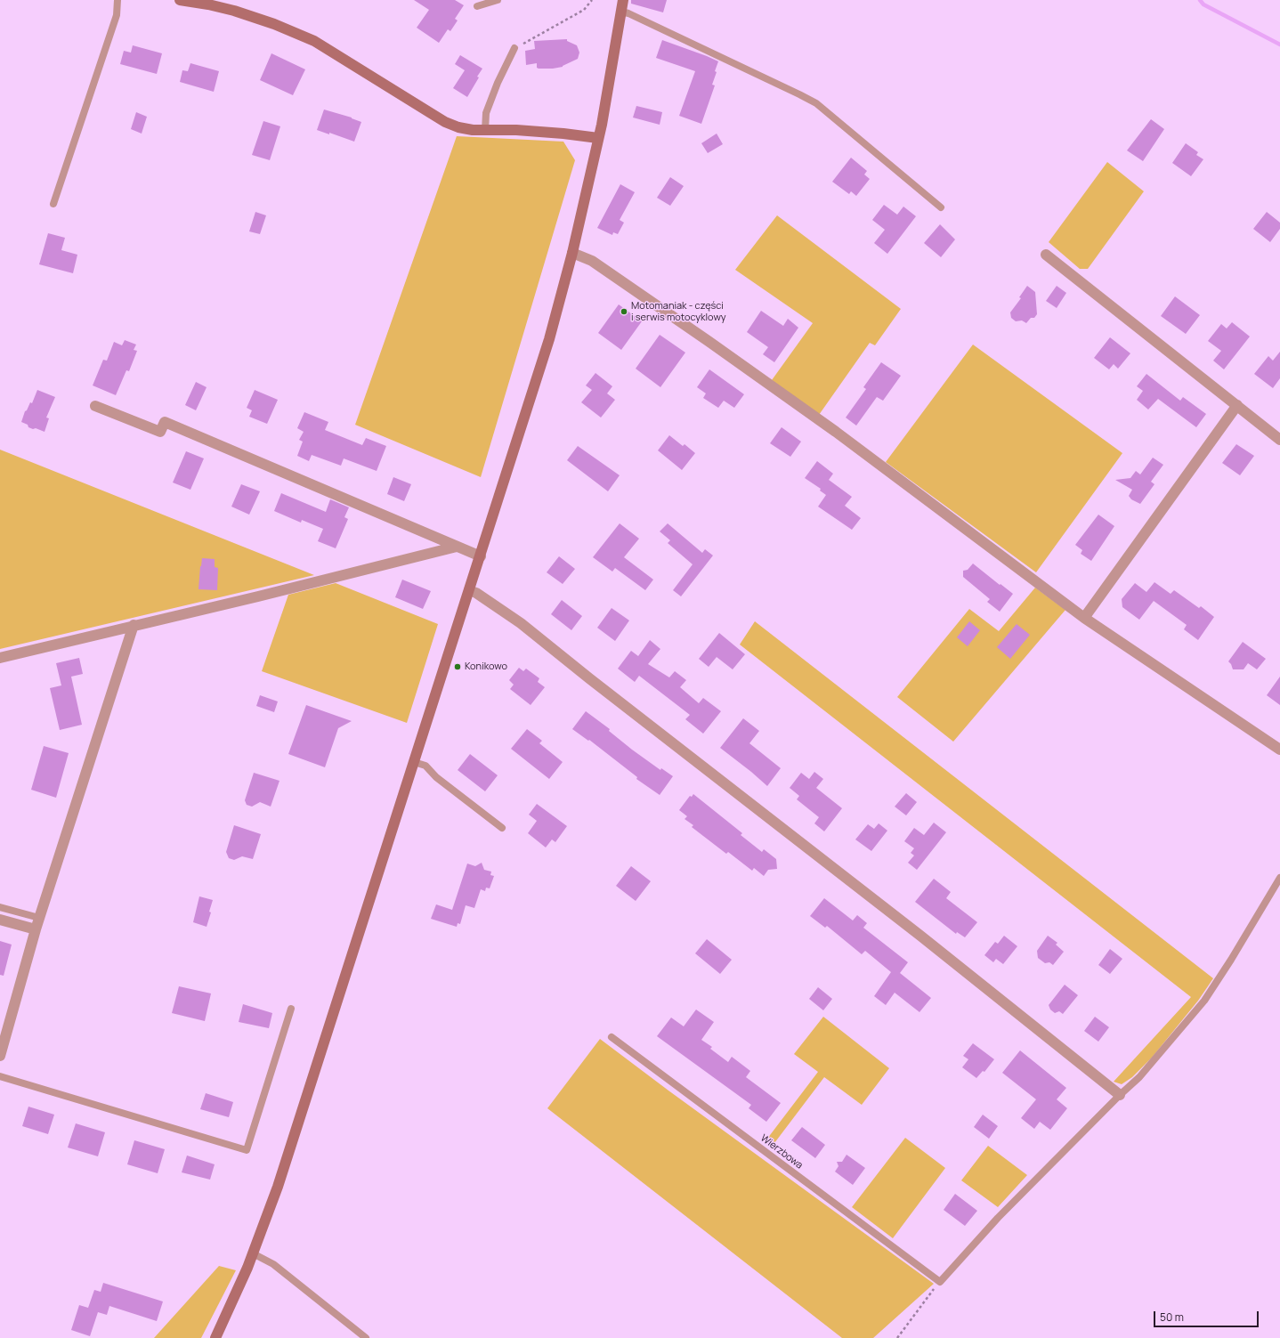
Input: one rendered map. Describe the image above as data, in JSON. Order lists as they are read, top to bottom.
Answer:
{
  "streets": {
    "lane": ["Wierzbowa"]
  },
  "places": ["Motomaniak - części i serwis motocyklowy", "Konikowo"],
  "scale_bar": "50 m"
}
